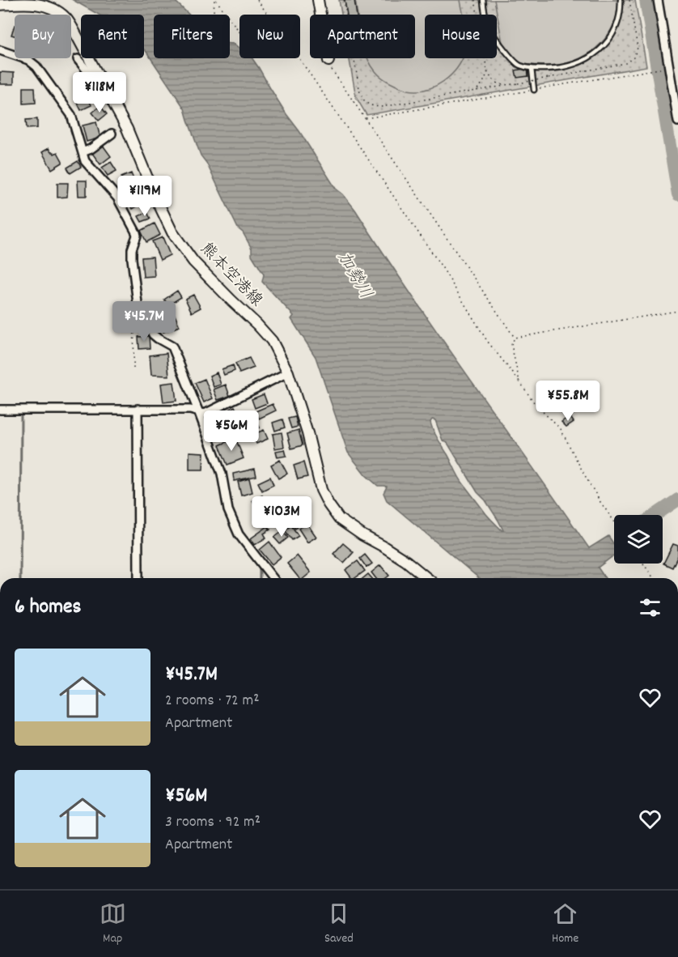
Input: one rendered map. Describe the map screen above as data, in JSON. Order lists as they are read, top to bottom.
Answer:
{
  "streets": {
    "main road": ["熊本空港線"]
  },
  "water": ["加勢川"],
  "page": {
    "chip": [
      "Buy",
      "Rent",
      "Filters",
      "New",
      "Apartment",
      "House"
    ],
    "price": [
      "¥118M",
      "¥119M",
      "¥45.7M",
      "¥55.8M",
      "¥56M",
      "¥103M"
    ],
    "heading": "6 homes",
    "list": [
      {
        "name": "¥45.7M",
        "note": "2 rooms · 72 m² · Apartment"
      },
      {
        "name": "¥56M",
        "note": "3 rooms · 92 m² · Apartment"
      }
    ],
    "tabs": ["Map", "Saved", "Home"]
  }
}
